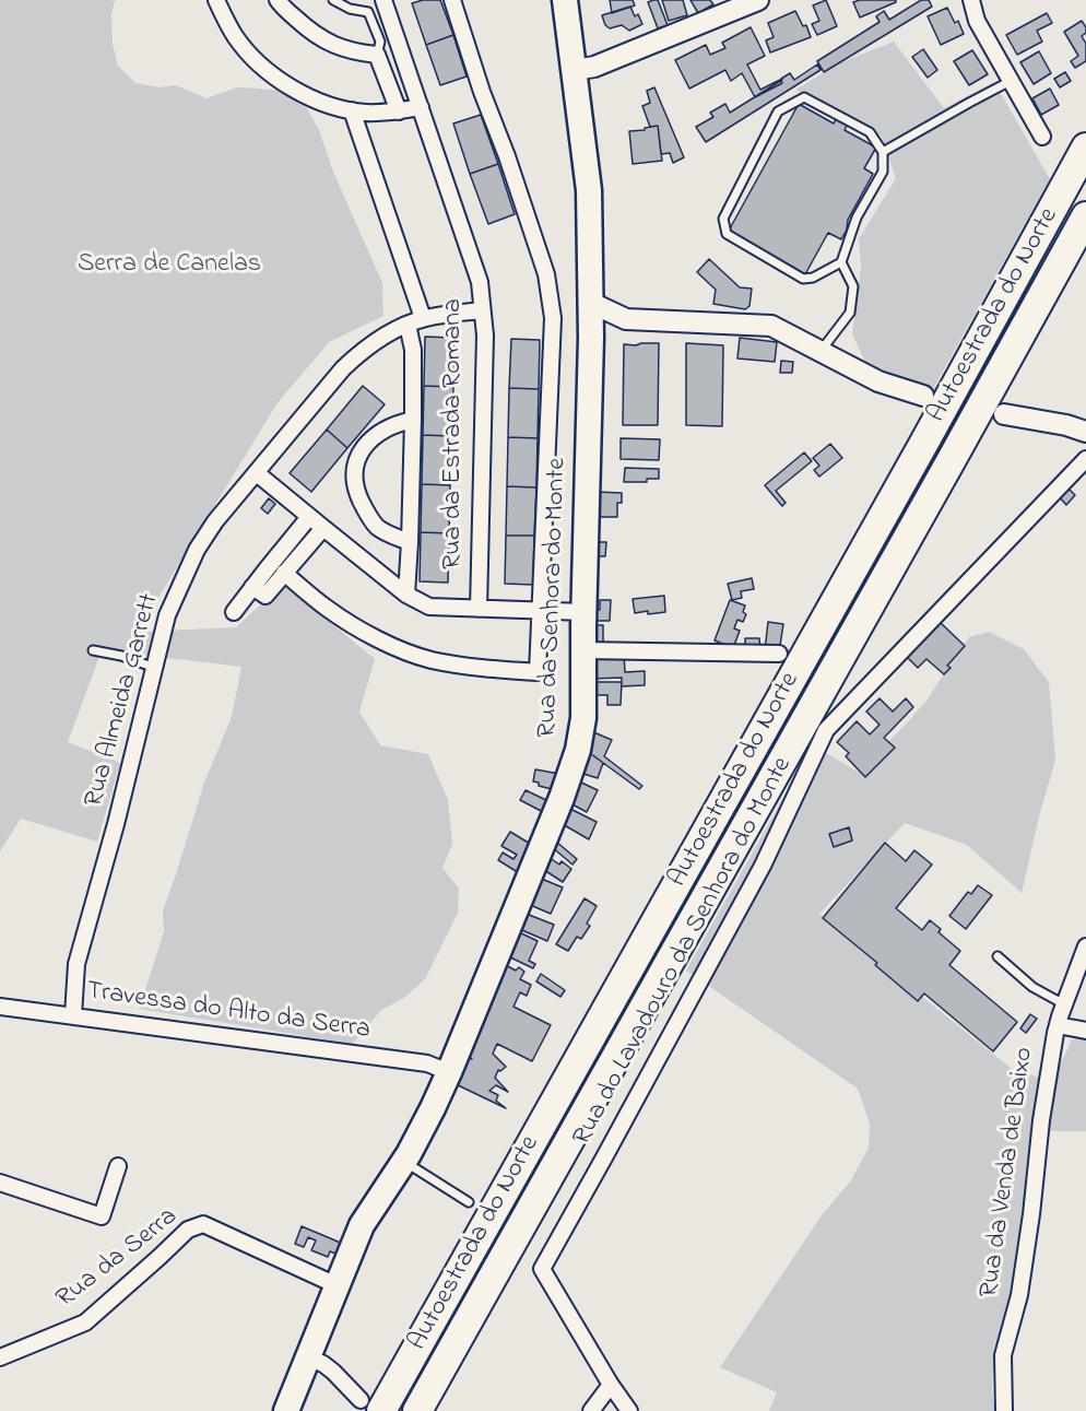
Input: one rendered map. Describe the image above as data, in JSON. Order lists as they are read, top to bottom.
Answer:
{
  "streets": {
    "highway": ["Autoestrada do Norte"],
    "main road": ["Rua da Senhora do Monte"],
    "street": [
      "Rua da Estrada Romana",
      "Rua Almeida Garrett",
      "Rua do Lavadouro da Senhora do Monte",
      "Travessa do Alto da Serra",
      "Rua da Venda de Baixo",
      "Rua da Serra"
    ]
  },
  "crossings": [
    ["Rua da Estrada Romana", "Rua Almeida Garrett"],
    ["Rua da Senhora do Monte", "Travessa do Alto da Serra"],
    ["Rua da Senhora do Monte", "Rua da Serra"],
    ["Rua Almeida Garrett", "Travessa do Alto da Serra"]
  ],
  "parks": ["Serra de Canelas"]
}
